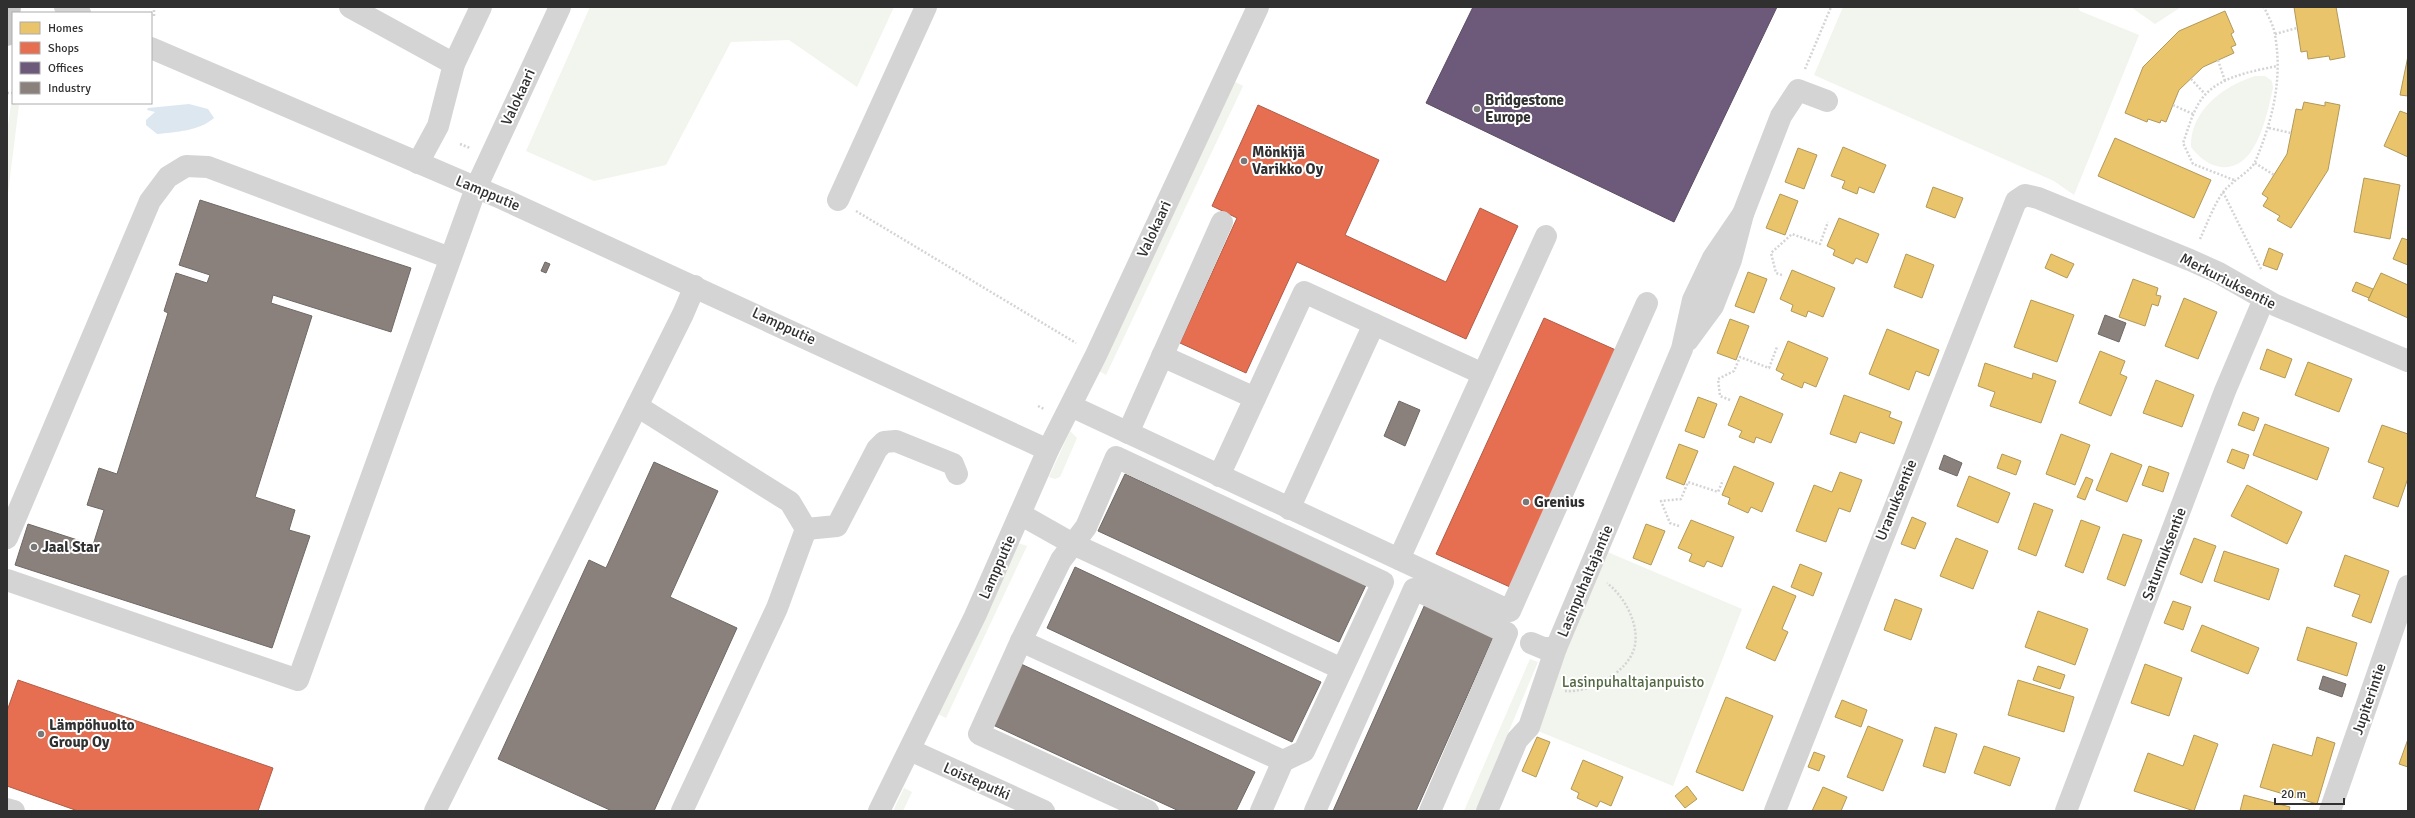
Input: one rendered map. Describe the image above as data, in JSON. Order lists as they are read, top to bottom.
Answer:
{
  "streets": {
    "street": [
      "Valokaari",
      "Lampputie",
      "Merkuriuksentie",
      "Uranuksentie",
      "Saturnuksentie",
      "Lasinpuhaltajantie",
      "Jupiterintie",
      "Loisteputki"
    ]
  },
  "crossings": [
    ["Valokaari", "Lampputie"],
    ["Lampputie", "Loisteputki"],
    ["Merkuriuksentie", "Uranuksentie"],
    ["Merkuriuksentie", "Saturnuksentie"]
  ],
  "parks": ["Lasinpuhaltajanpuisto"],
  "places": [
    "Bridgestone Europe",
    "Mönkijä Varikko Oy",
    "Grenius",
    "Jaal Star",
    "Lämpöhuolto Group Oy"
  ],
  "legend": [
    "Homes",
    "Shops",
    "Offices",
    "Industry"
  ],
  "scale_bar": "20 m"
}
